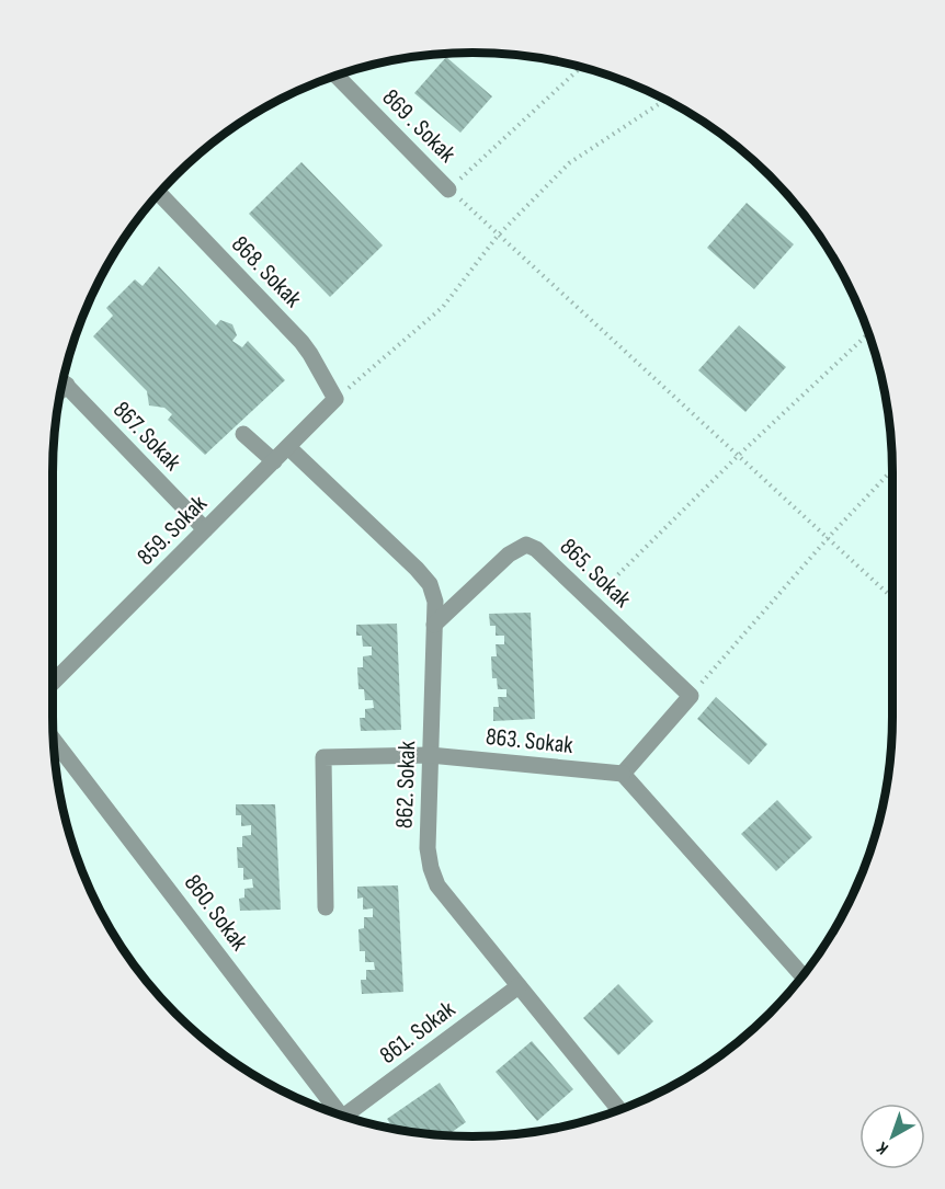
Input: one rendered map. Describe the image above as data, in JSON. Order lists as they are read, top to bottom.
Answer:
{
  "streets": {
    "street": [
      "869 . Sokak",
      "868. Sokak",
      "867. Sokak",
      "859. Sokak",
      "865. Sokak",
      "863. Sokak",
      "862. Sokak",
      "860. Sokak",
      "861. Sokak"
    ]
  },
  "crossings": [
    ["868. Sokak", "859. Sokak"],
    ["867. Sokak", "859. Sokak"],
    ["859. Sokak", "862. Sokak"],
    ["865. Sokak", "862. Sokak"],
    ["863. Sokak", "862. Sokak"],
    ["862. Sokak", "861. Sokak"]
  ],
  "north": "bottom left"
}
